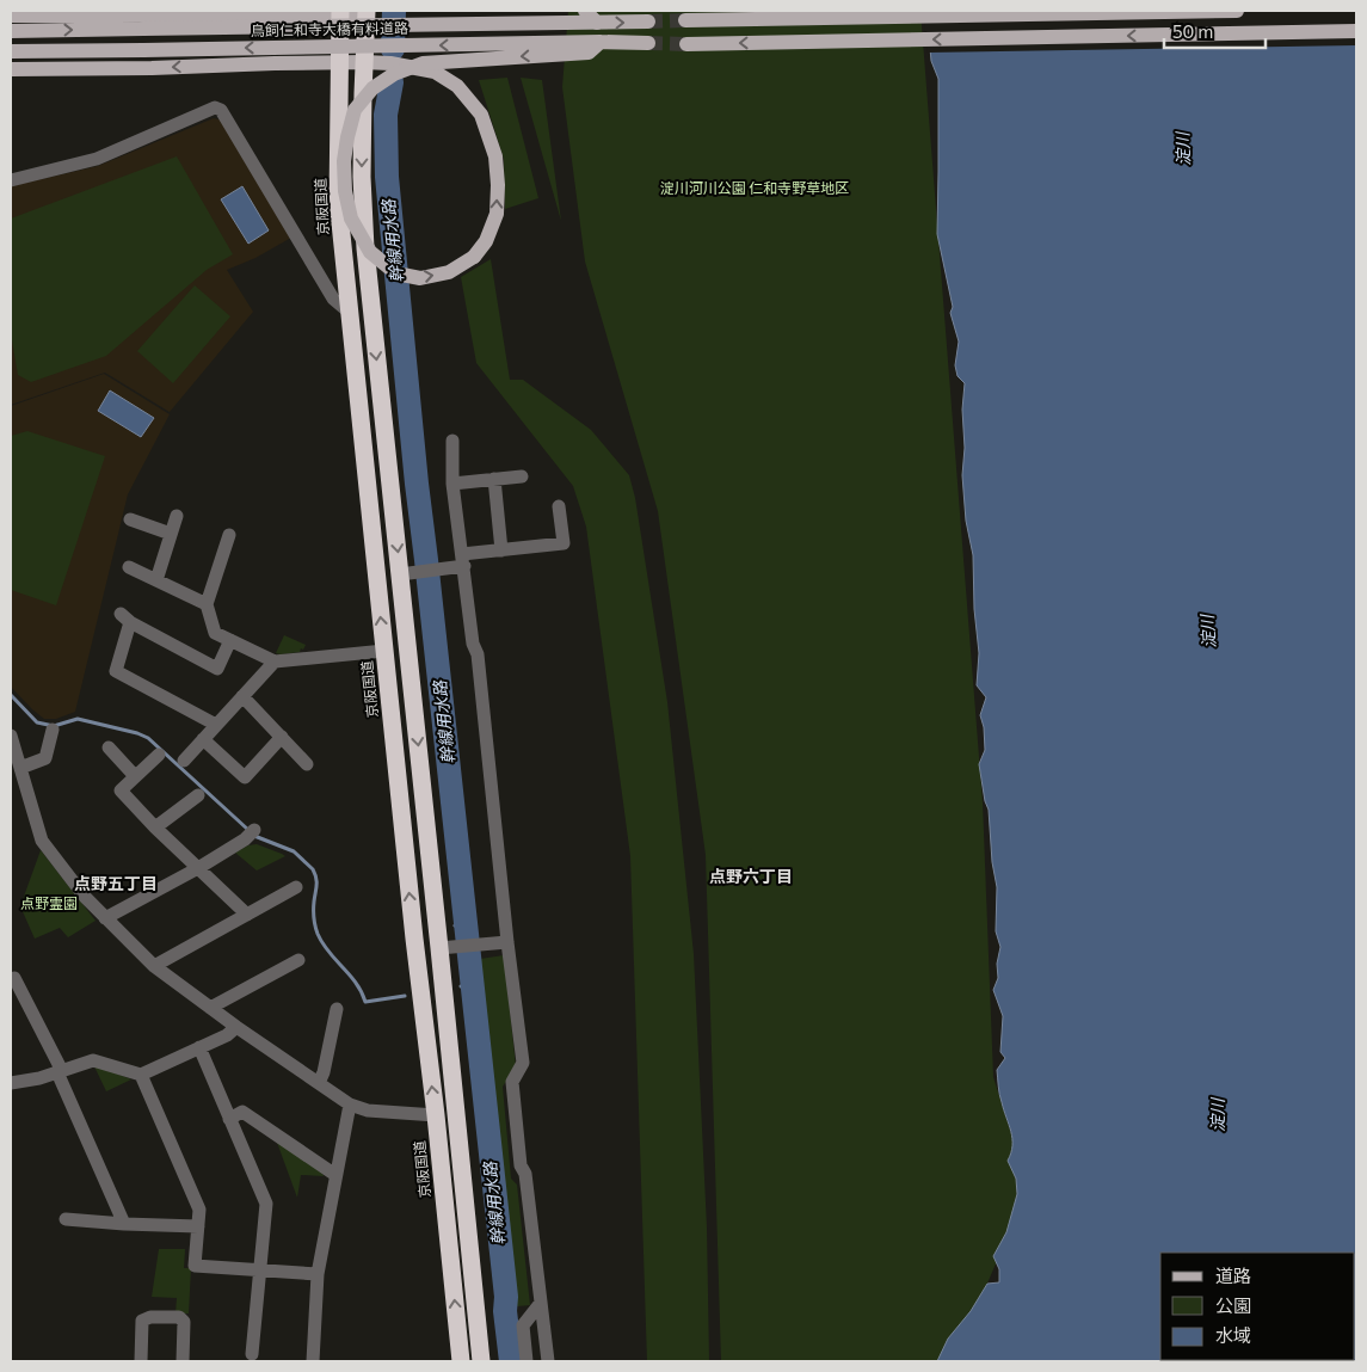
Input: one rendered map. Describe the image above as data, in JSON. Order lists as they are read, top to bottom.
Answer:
{
  "streets": {
    "highway": ["京阪国道"],
    "main road": ["鳥飼仁和寺大橋有料道路"]
  },
  "districts": ["点野六丁目", "点野五丁目"],
  "water": ["淀川", "幹線用水路"],
  "parks": ["淀川河川公園 仁和寺野草地区", "点野霊園"],
  "legend": ["道路", "公園", "水域"],
  "scale_bar": "50 m"
}
